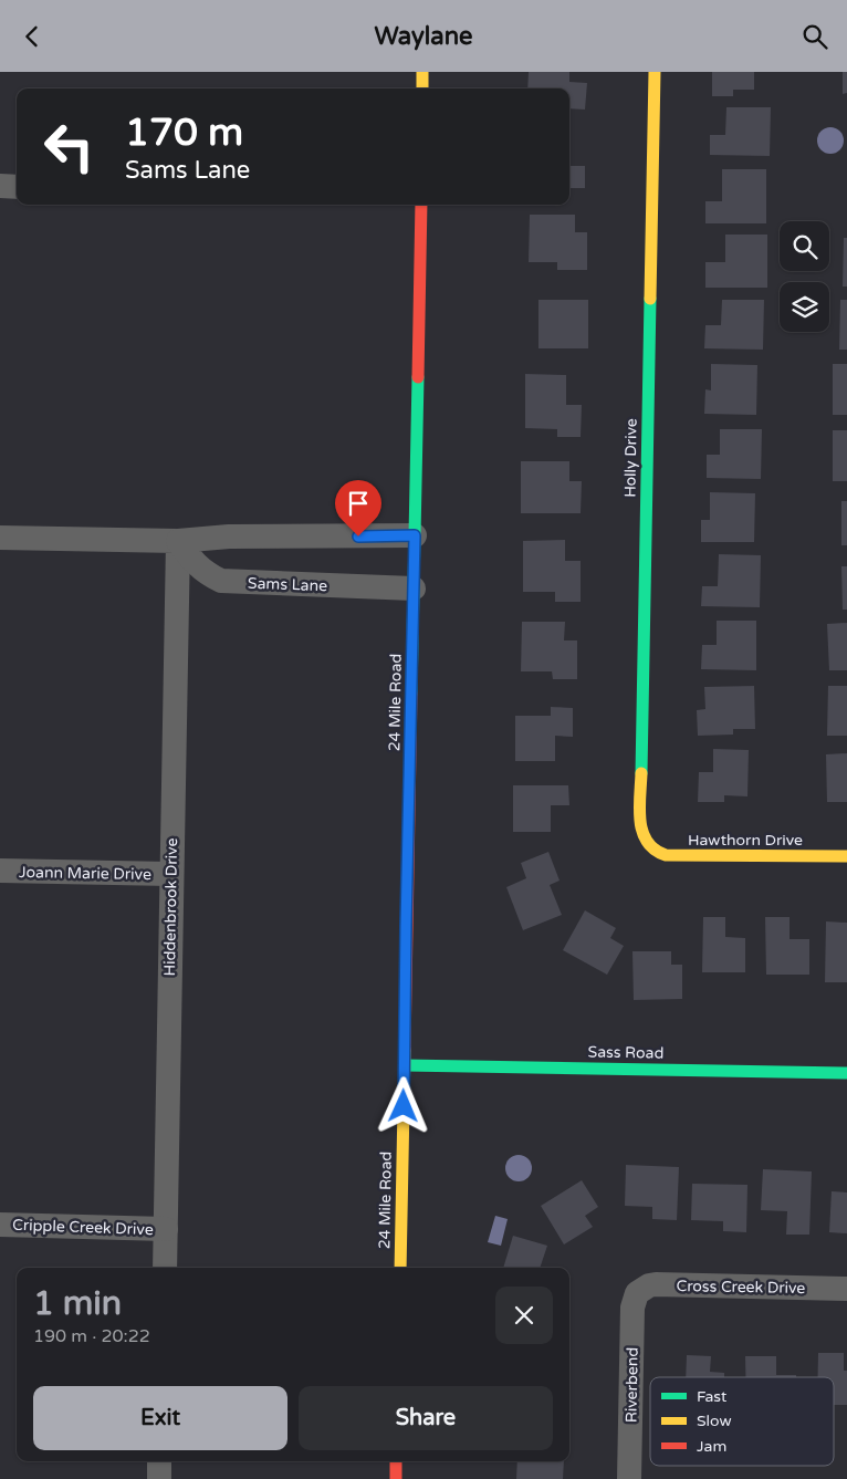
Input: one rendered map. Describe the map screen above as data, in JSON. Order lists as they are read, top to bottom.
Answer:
{
  "streets": {
    "street": [
      "Holly Drive",
      "Sams Lane",
      "24 Mile Road",
      "Hawthorn Drive",
      "Joann Marie Drive",
      "Hiddenbrook Drive",
      "Sass Road",
      "Cripple Creek Drive",
      "Cross Creek Drive",
      "Riverbend"
    ]
  },
  "crossings": [
    ["Holly Drive", "Hawthorn Drive"],
    ["Sams Lane", "24 Mile Road"],
    ["Sams Lane", "Hiddenbrook Drive"],
    ["24 Mile Road", "Sass Road"],
    ["Joann Marie Drive", "Hiddenbrook Drive"],
    ["Hiddenbrook Drive", "Cripple Creek Drive"],
    ["Cross Creek Drive", "Riverbend"]
  ],
  "legend": ["Fast", "Slow", "Jam"],
  "page": {
    "header": "Waylane",
    "turn": ["170 m", "Sams Lane"],
    "heading": ["1 min", "190 m · 20:22"],
    "buttons": ["Exit", "Share"]
  }
}
